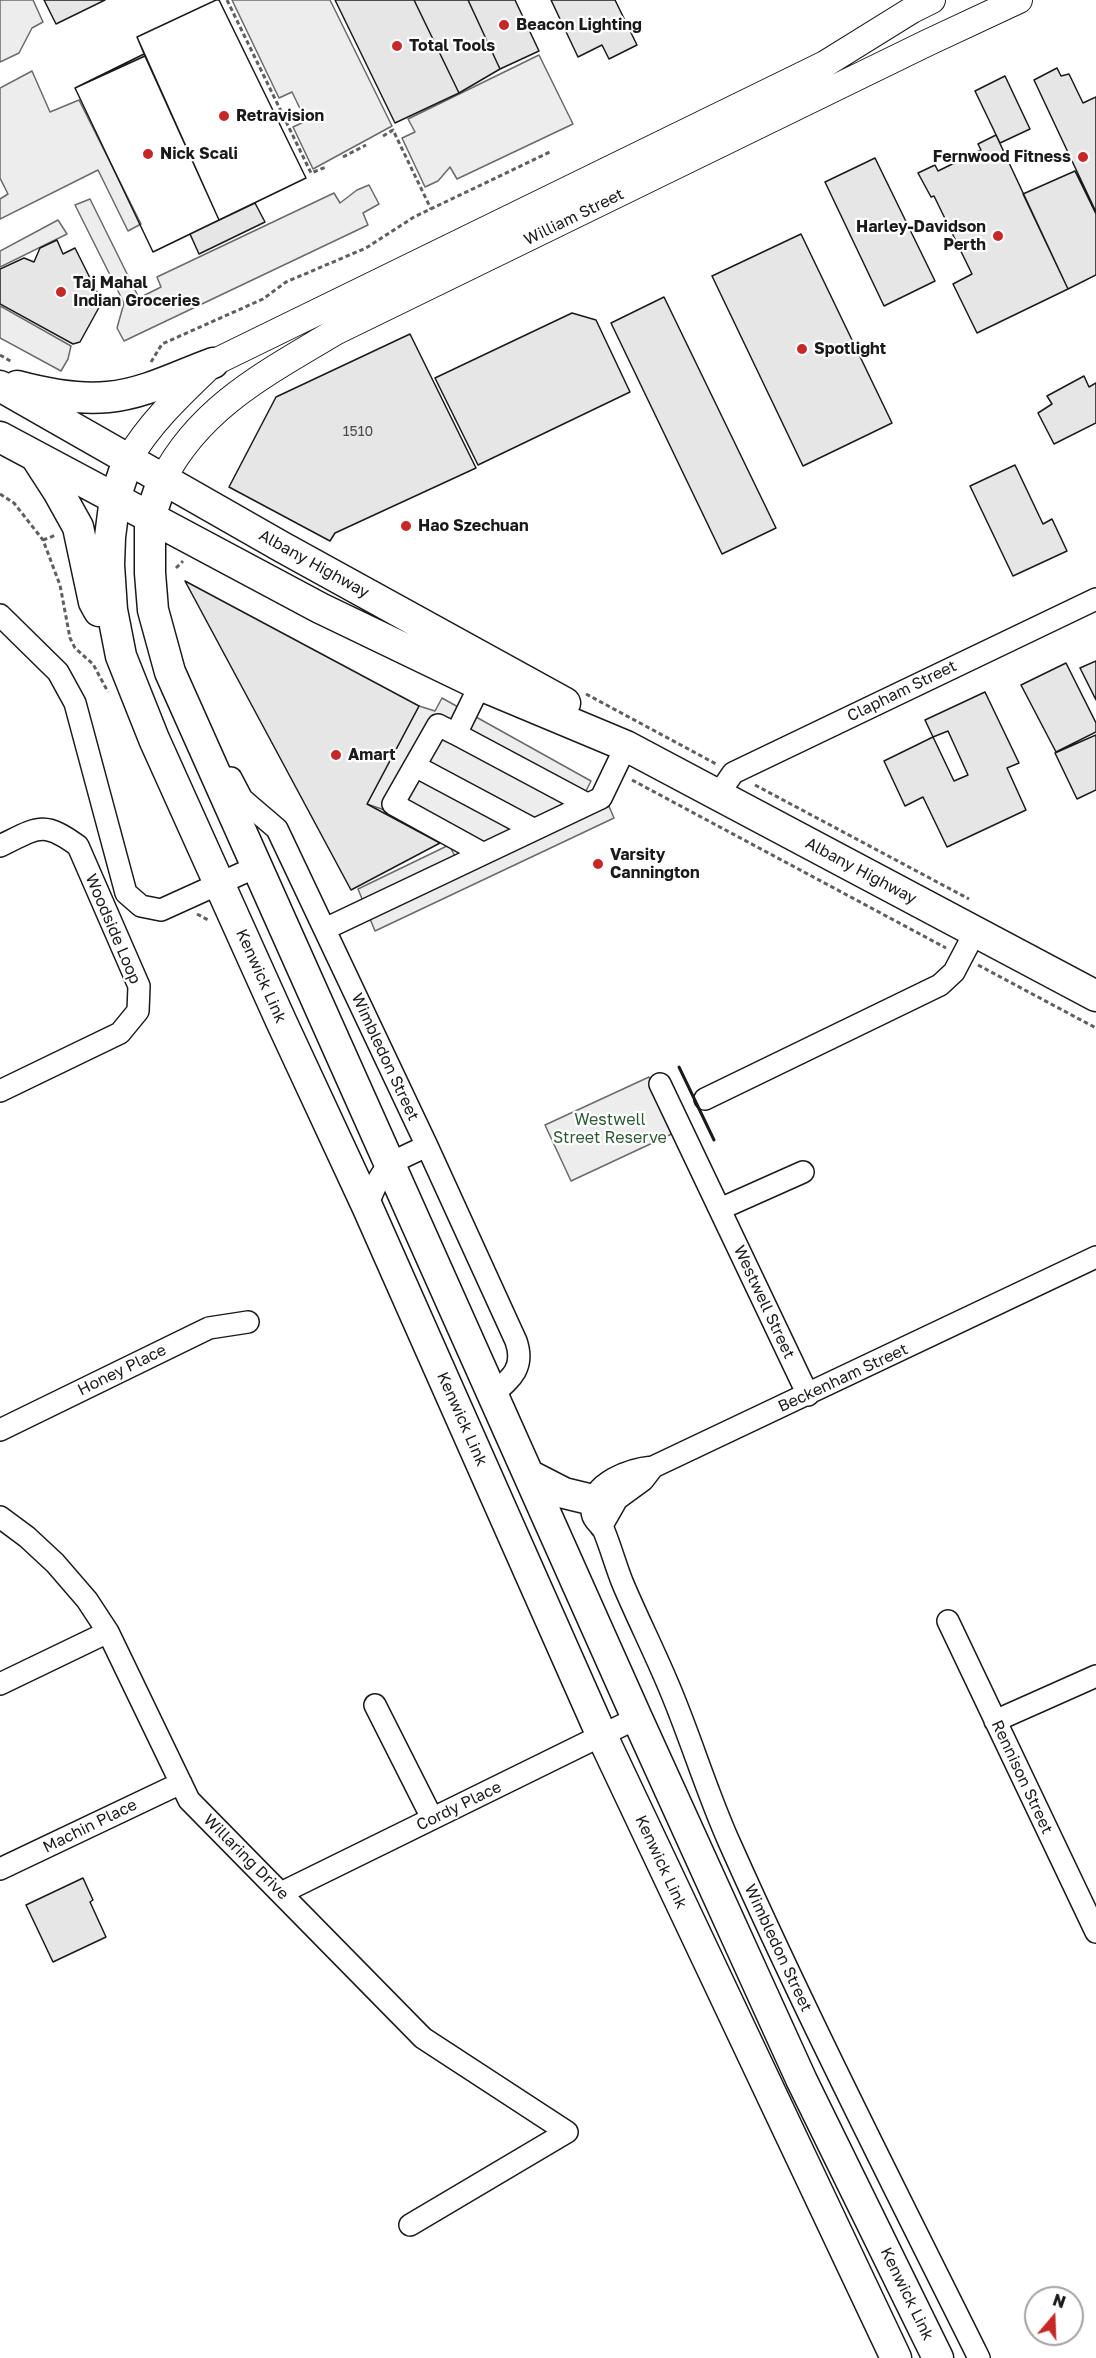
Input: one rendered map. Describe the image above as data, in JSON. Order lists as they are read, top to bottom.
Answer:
{
  "streets": {
    "highway": ["Albany Highway", "Kenwick Link"],
    "main road": ["William Street"],
    "street": [
      "Clapham Street",
      "Woodside Loop",
      "Wimbledon Street",
      "Westwell Street",
      "Honey Place",
      "Beckenham Street",
      "Rennison Street",
      "Cordy Place",
      "Machin Place",
      "Willaring Drive"
    ]
  },
  "crossings": [
    ["William Street", "Albany Highway"],
    ["William Street", "Kenwick Link"],
    ["Albany Highway", "Clapham Street"],
    ["Albany Highway", "Kenwick Link"],
    ["Kenwick Link", "Wimbledon Street"],
    ["Kenwick Link", "Cordy Place"],
    ["Wimbledon Street", "Beckenham Street"],
    ["Westwell Street", "Beckenham Street"],
    ["Cordy Place", "Willaring Drive"],
    ["Machin Place", "Willaring Drive"]
  ],
  "parks": ["Westwell Street Reserve"],
  "places": [
    "Beacon Lighting",
    "Total Tools",
    "Retravision",
    "Nick Scali",
    "Fernwood Fitness",
    "Harley-Davidson Perth",
    "Taj Mahal Indian Groceries",
    "Spotlight",
    "Hao Szechuan",
    "Amart",
    "Varsity Cannington"
  ],
  "house_numbers": ["1510"],
  "north": "top"
}
